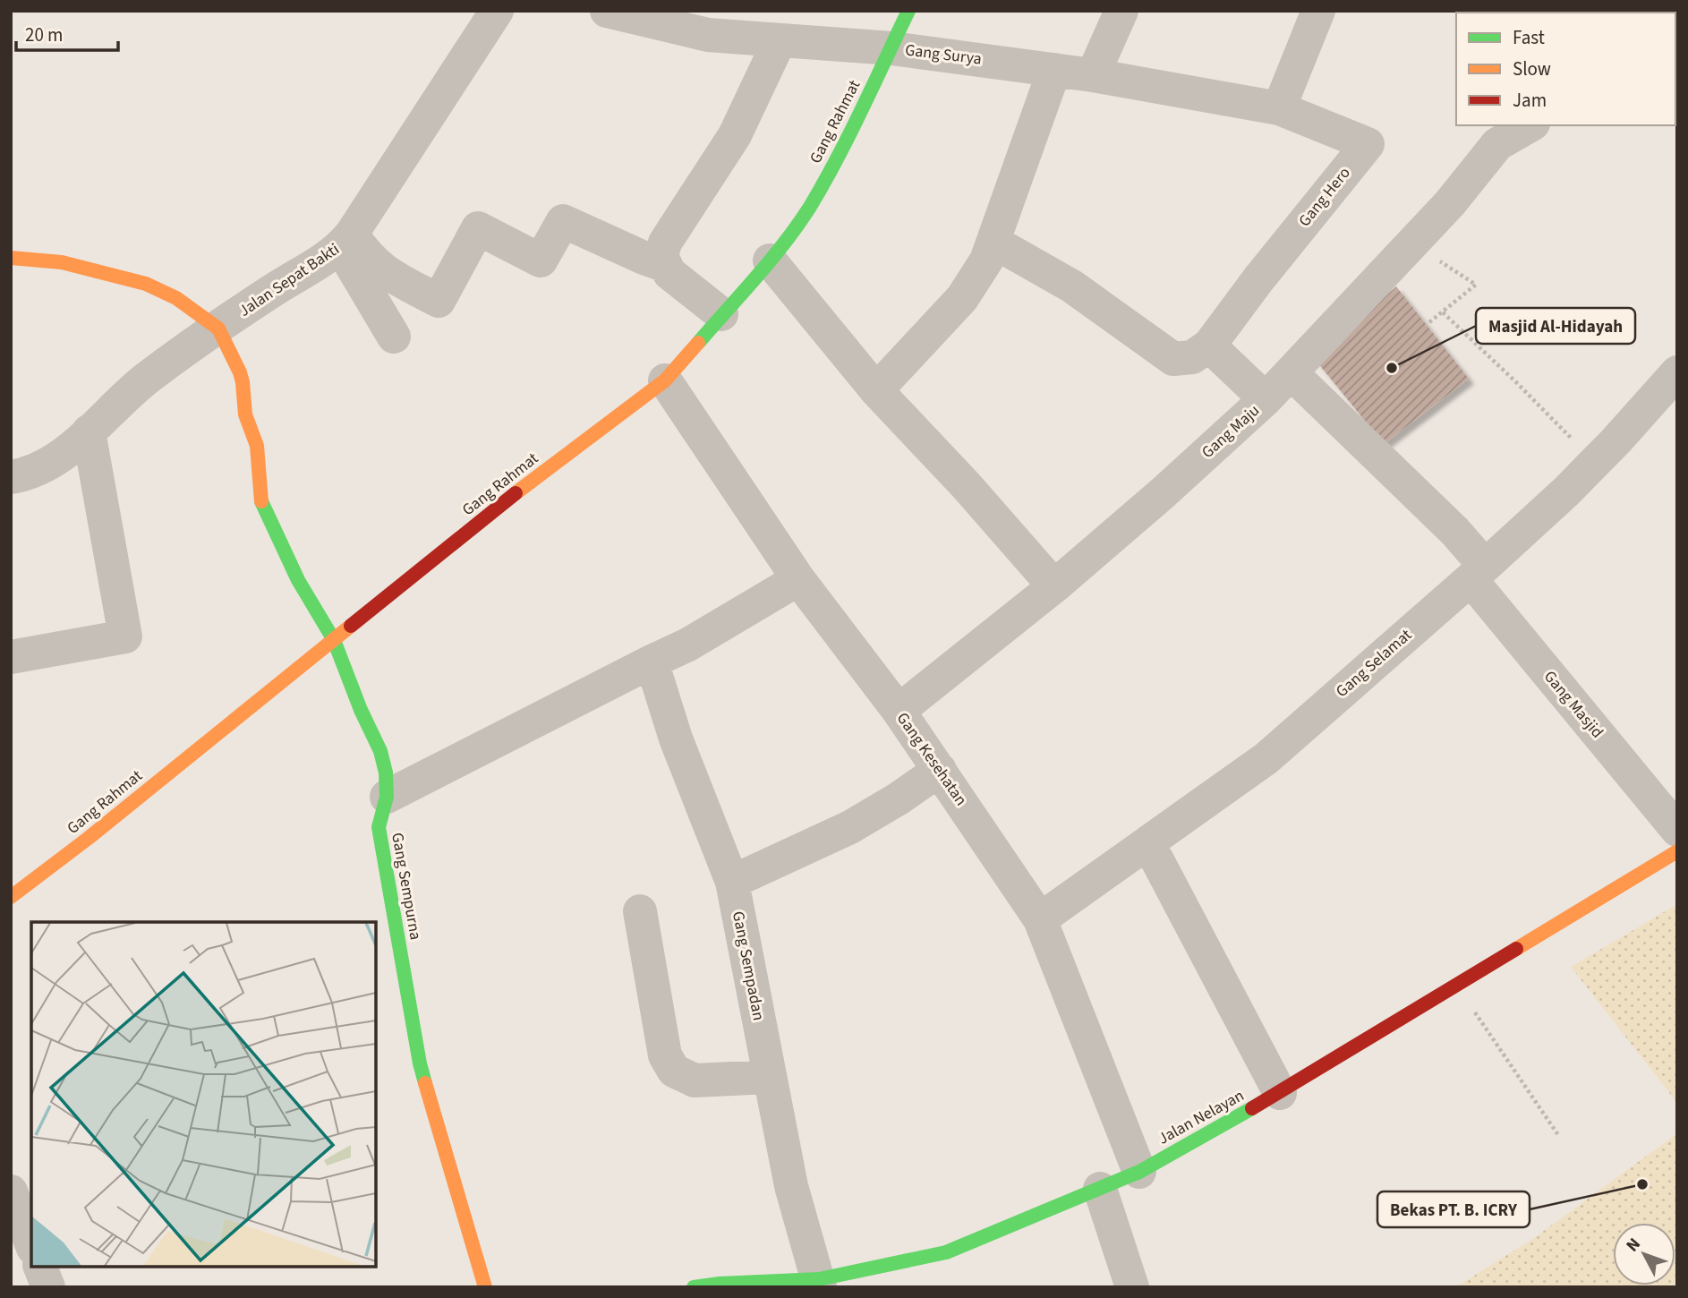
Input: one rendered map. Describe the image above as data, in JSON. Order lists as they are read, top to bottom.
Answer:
{
  "streets": {
    "street": [
      "Gang Surya",
      "Gang Rahmat",
      "Gang Hero",
      "Jalan Sepat Bakti",
      "Gang Maju",
      "Gang Selamat",
      "Gang Masjid",
      "Gang Kesehatan",
      "Gang Sempurna",
      "Gang Sempadan",
      "Jalan Nelayan"
    ]
  },
  "crossings": [
    ["Gang Surya", "Gang Rahmat"],
    ["Gang Surya", "Gang Hero"],
    ["Gang Rahmat", "Gang Kesehatan"],
    ["Gang Rahmat", "Gang Sempurna"],
    ["Jalan Sepat Bakti", "Gang Sempurna"],
    ["Gang Maju", "Gang Masjid"],
    ["Gang Maju", "Gang Kesehatan"],
    ["Gang Selamat", "Gang Masjid"],
    ["Gang Selamat", "Gang Kesehatan"],
    ["Gang Kesehatan", "Jalan Nelayan"],
    ["Gang Sempadan", "Jalan Nelayan"]
  ],
  "places": ["Masjid Al-Hidayah", "Bekas PT. B. ICRY"],
  "legend": ["Fast", "Slow", "Jam"],
  "scale_bar": "20 m",
  "north": "top left"
}
